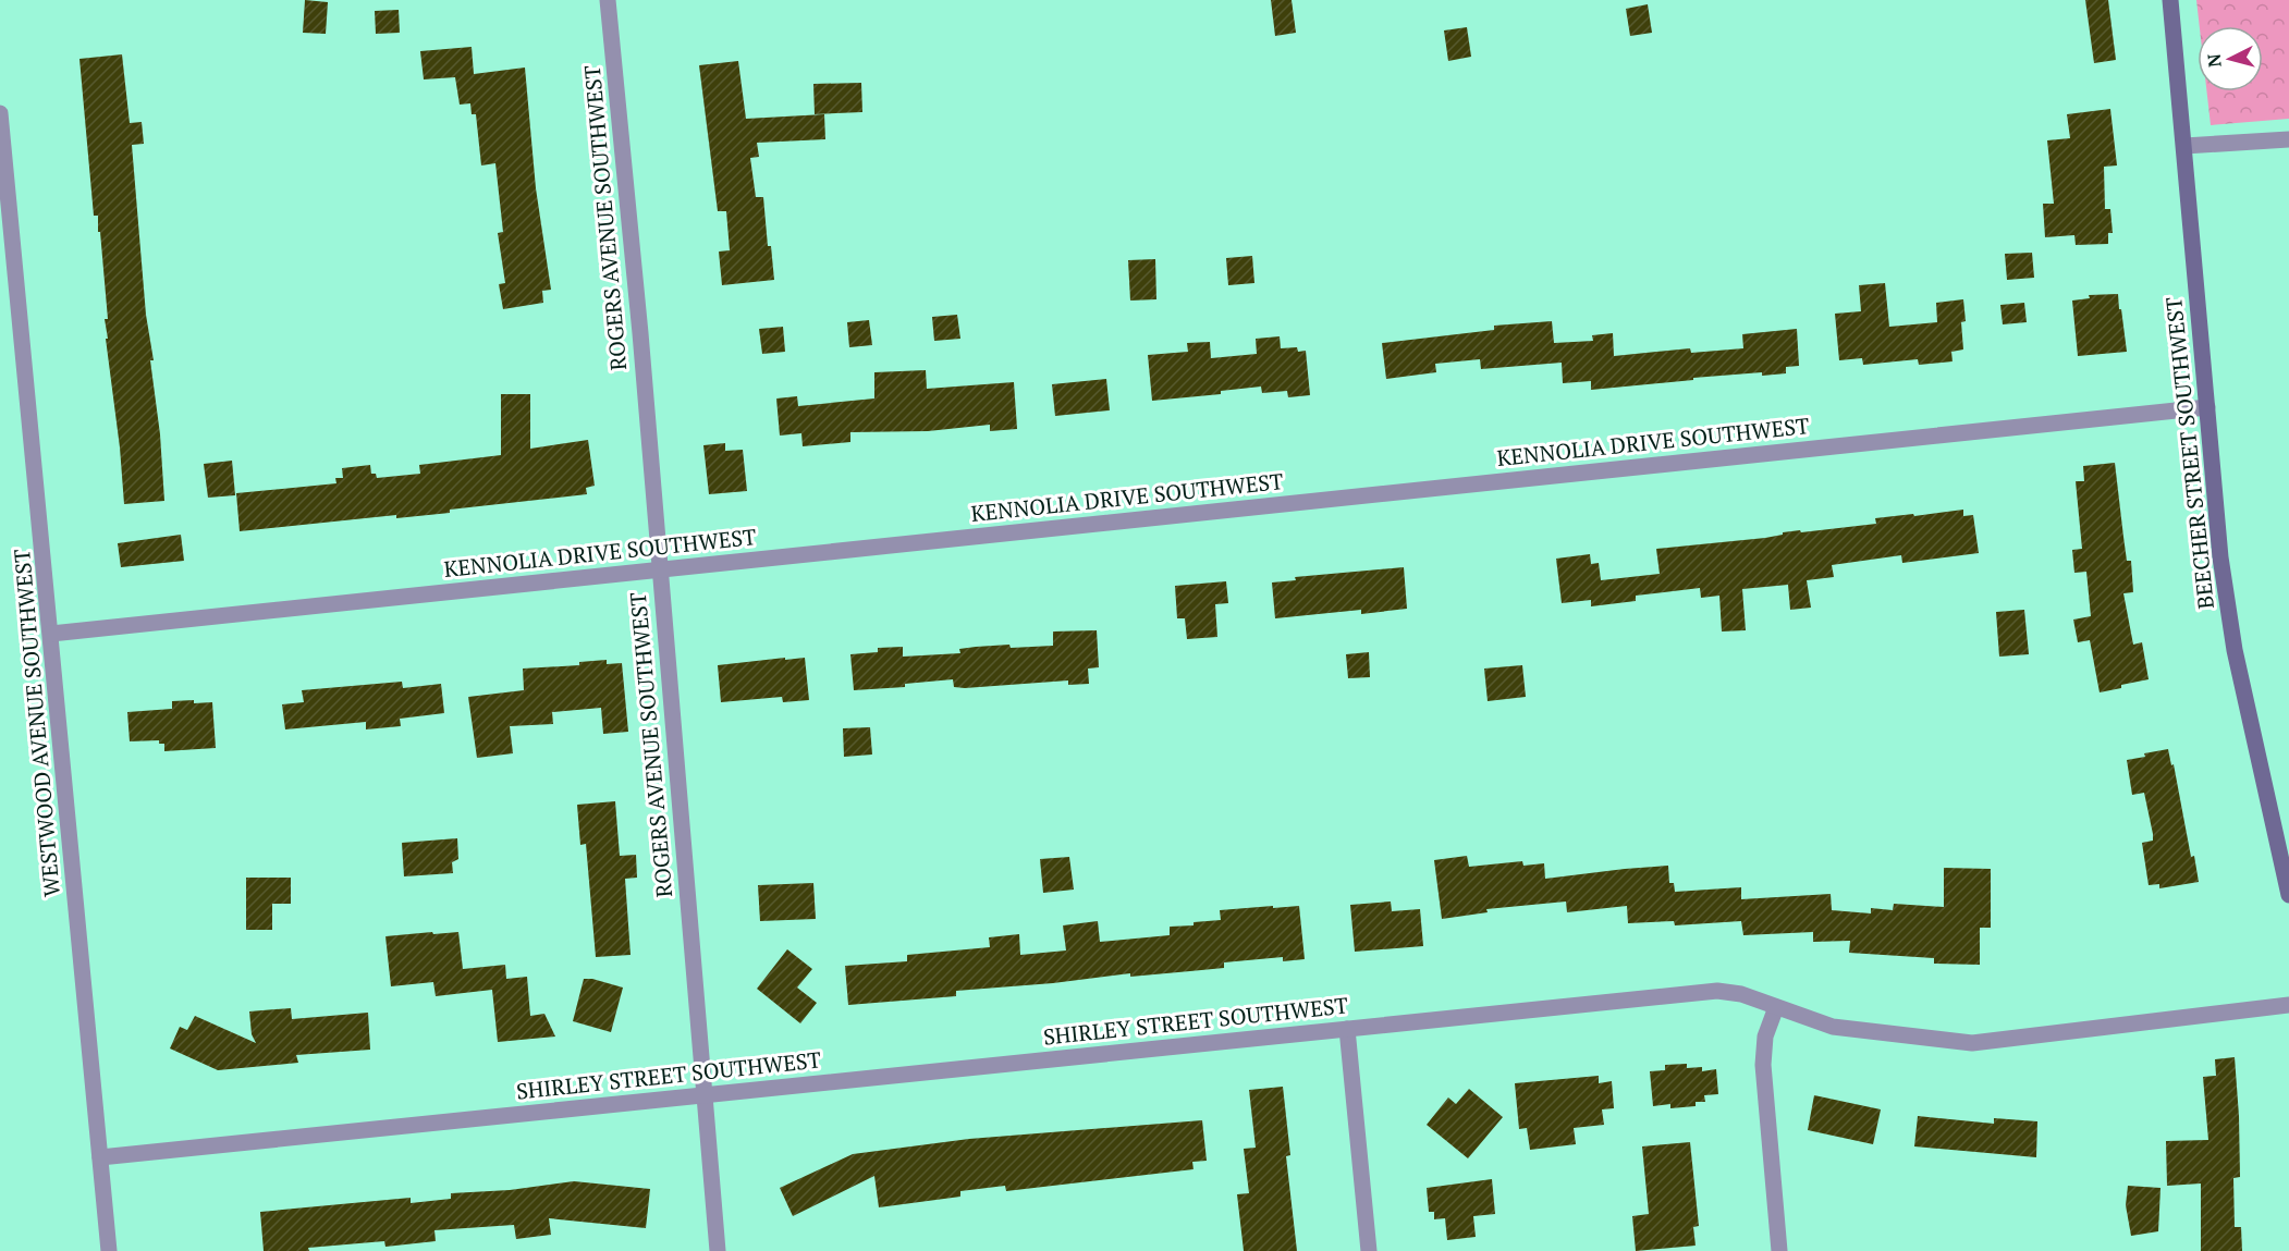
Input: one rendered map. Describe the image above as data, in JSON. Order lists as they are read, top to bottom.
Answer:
{
  "streets": {
    "street": [
      "ROGERS AVENUE SOUTHWEST",
      "KENNOLIA DRIVE SOUTHWEST",
      "BEECHER STREET SOUTHWEST",
      "WESTWOOD AVENUE SOUTHWEST",
      "SHIRLEY STREET SOUTHWEST"
    ]
  },
  "crossings": [
    ["ROGERS AVENUE SOUTHWEST", "KENNOLIA DRIVE SOUTHWEST"],
    ["ROGERS AVENUE SOUTHWEST", "SHIRLEY STREET SOUTHWEST"],
    ["KENNOLIA DRIVE SOUTHWEST", "BEECHER STREET SOUTHWEST"],
    ["KENNOLIA DRIVE SOUTHWEST", "WESTWOOD AVENUE SOUTHWEST"],
    ["WESTWOOD AVENUE SOUTHWEST", "SHIRLEY STREET SOUTHWEST"]
  ],
  "north": "left"
}
